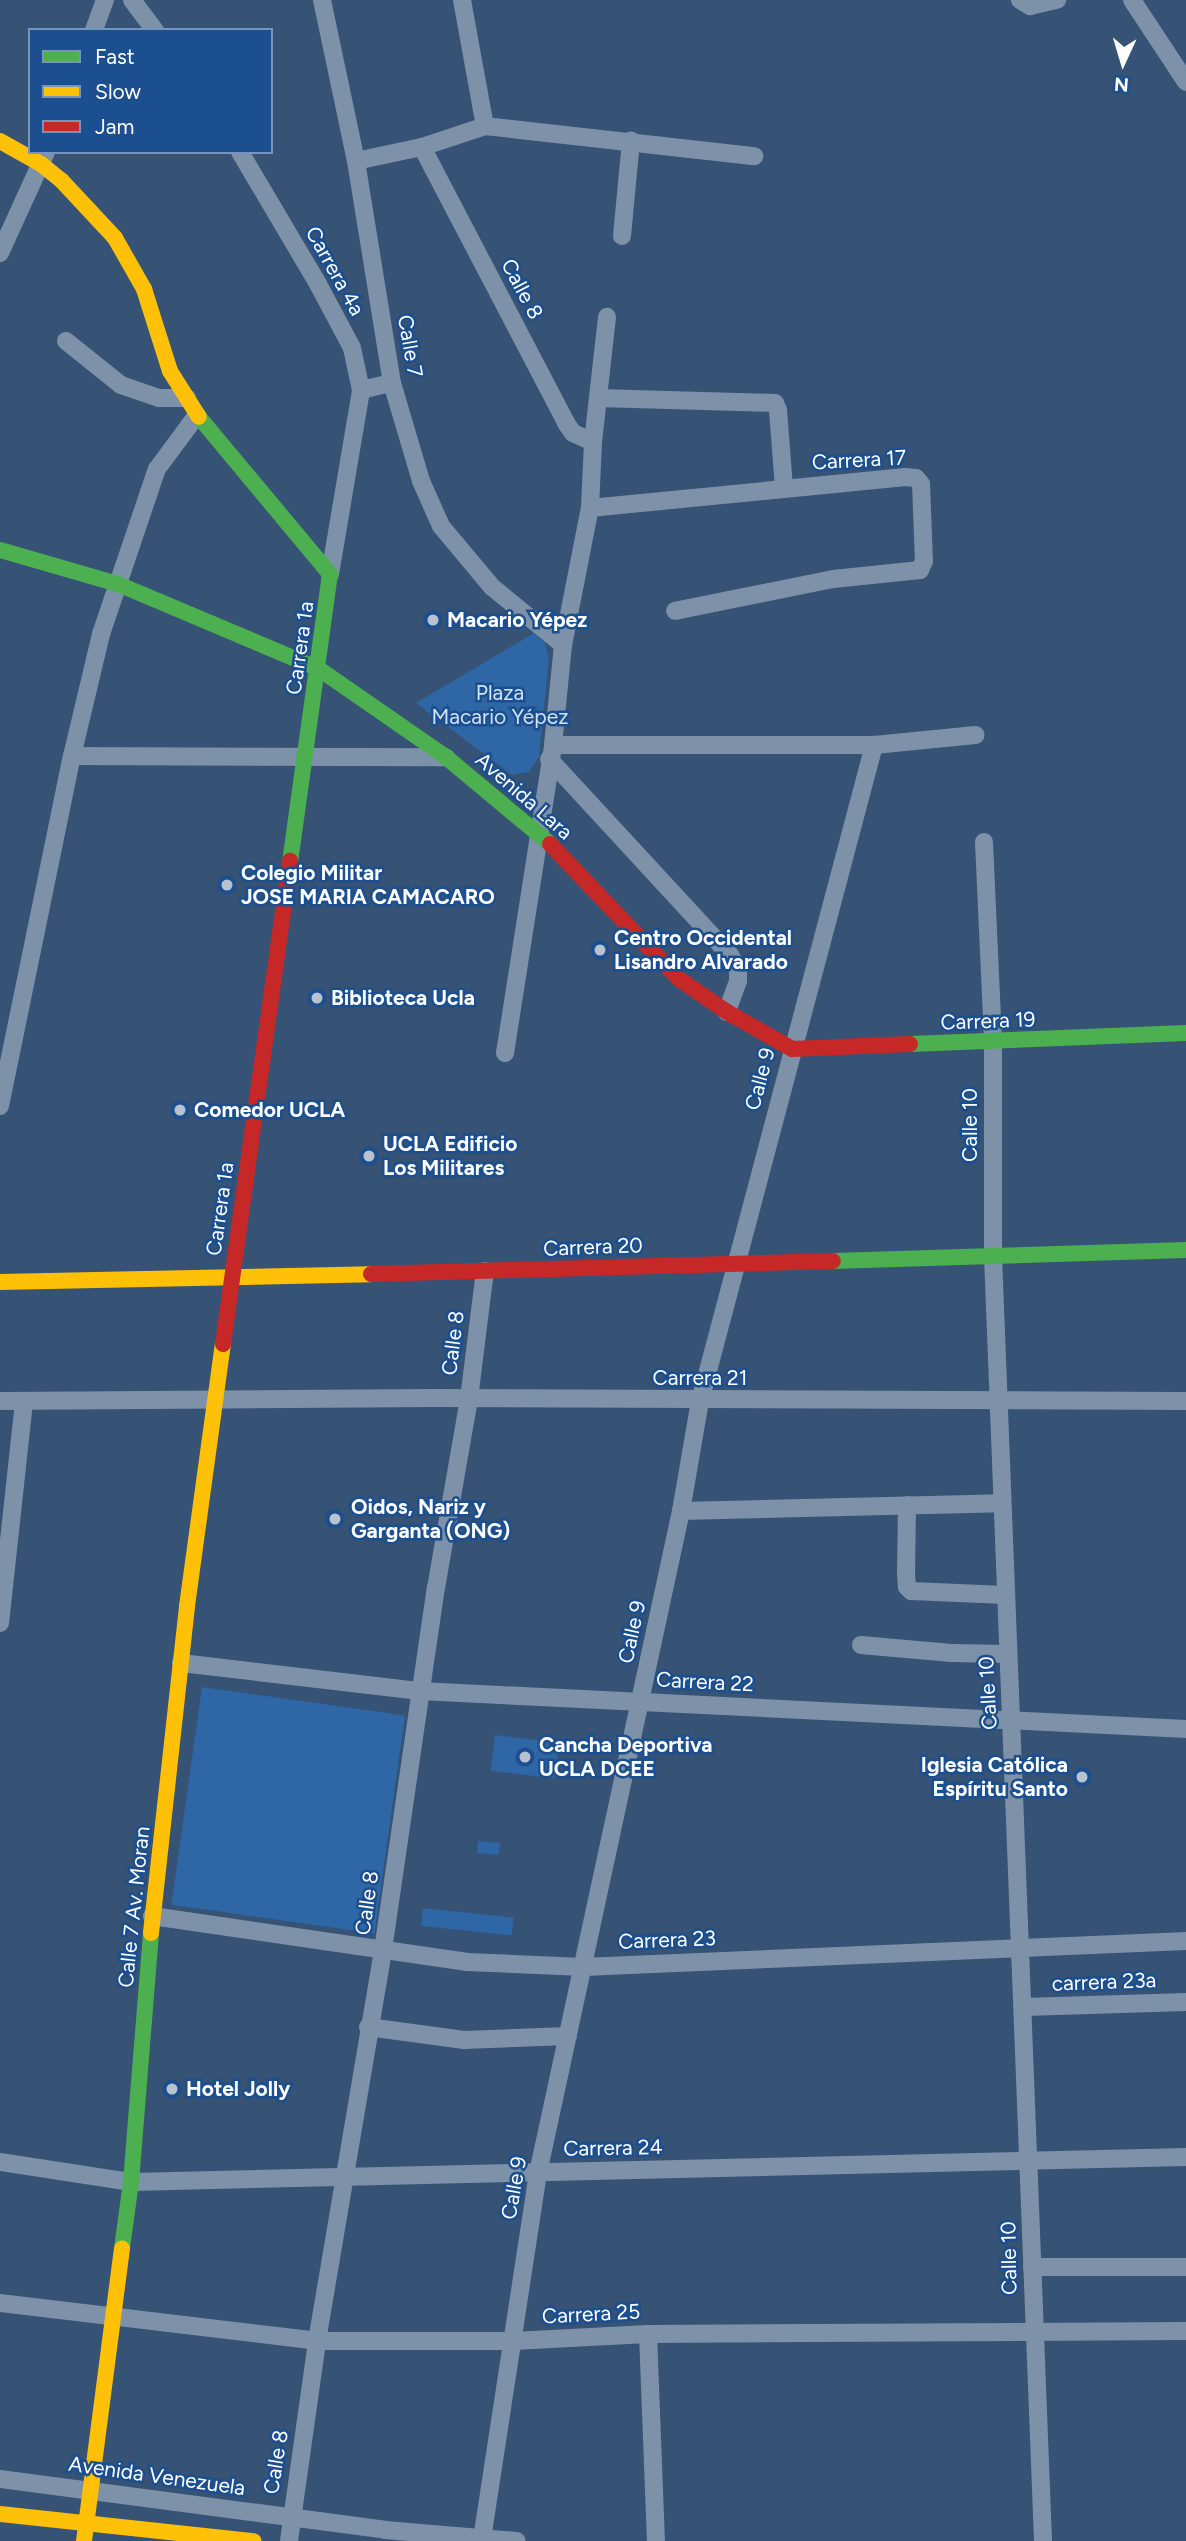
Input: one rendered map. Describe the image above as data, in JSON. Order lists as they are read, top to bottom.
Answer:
{
  "streets": {
    "street": [
      "Carrera 4a",
      "Calle 8",
      "Calle 7",
      "Carrera 17",
      "Carrera 1a",
      "Avenida Lara",
      "Carrera 19",
      "Calle 9",
      "Calle 10",
      "Carrera 20",
      "Carrera 21",
      "Carrera 22",
      "Calle 7 Av. Moran",
      "Carrera 23",
      "carrera 23a",
      "Carrera 24",
      "Carrera 25",
      "Avenida Venezuela"
    ]
  },
  "crossings": [
    ["Calle 8", "Carrera 20"],
    ["Calle 8", "Carrera 21"],
    ["Calle 8", "Carrera 22"],
    ["Calle 8", "Carrera 23"],
    ["Calle 8", "Carrera 24"],
    ["Calle 8", "Carrera 25"],
    ["Calle 8", "Avenida Venezuela"],
    ["Carrera 1a", "Avenida Lara"],
    ["Carrera 1a", "Carrera 20"],
    ["Carrera 1a", "Calle 7 Av. Moran"],
    ["Avenida Lara", "Carrera 19"],
    ["Avenida Lara", "Calle 9"],
    ["Carrera 19", "Calle 9"],
    ["Carrera 19", "Calle 10"],
    ["Calle 9", "Carrera 20"],
    ["Calle 9", "Carrera 21"],
    ["Calle 9", "Carrera 22"],
    ["Calle 9", "Carrera 23"],
    ["Calle 9", "Carrera 24"],
    ["Calle 9", "Carrera 25"],
    ["Calle 9", "Avenida Venezuela"],
    ["Calle 10", "Carrera 20"],
    ["Calle 10", "Carrera 21"],
    ["Calle 10", "Carrera 22"],
    ["Calle 10", "Carrera 23"],
    ["Calle 10", "carrera 23a"],
    ["Calle 10", "Carrera 24"],
    ["Calle 10", "Carrera 25"],
    ["Carrera 20", "Calle 7 Av. Moran"],
    ["Carrera 21", "Calle 7 Av. Moran"],
    ["Carrera 22", "Calle 7 Av. Moran"],
    ["Calle 7 Av. Moran", "Carrera 23"],
    ["Calle 7 Av. Moran", "Carrera 24"],
    ["Calle 7 Av. Moran", "Carrera 25"],
    ["Calle 7 Av. Moran", "Avenida Venezuela"]
  ],
  "parks": ["Plaza Macario Yépez"],
  "places": [
    "Macario Yépez",
    "Colegio Militar JOSE MARIA CAMACARO",
    "Centro Occidental Lisandro Alvarado",
    "Biblioteca Ucla",
    "Comedor UCLA",
    "UCLA Edificio Los Militares",
    "Oidos, Nariz y Garganta (ONG)",
    "Cancha Deportiva UCLA DCEE",
    "Iglesia Católica Espíritu Santo",
    "Hotel Jolly"
  ],
  "legend": ["Fast", "Slow", "Jam"],
  "north": "bottom"
}
